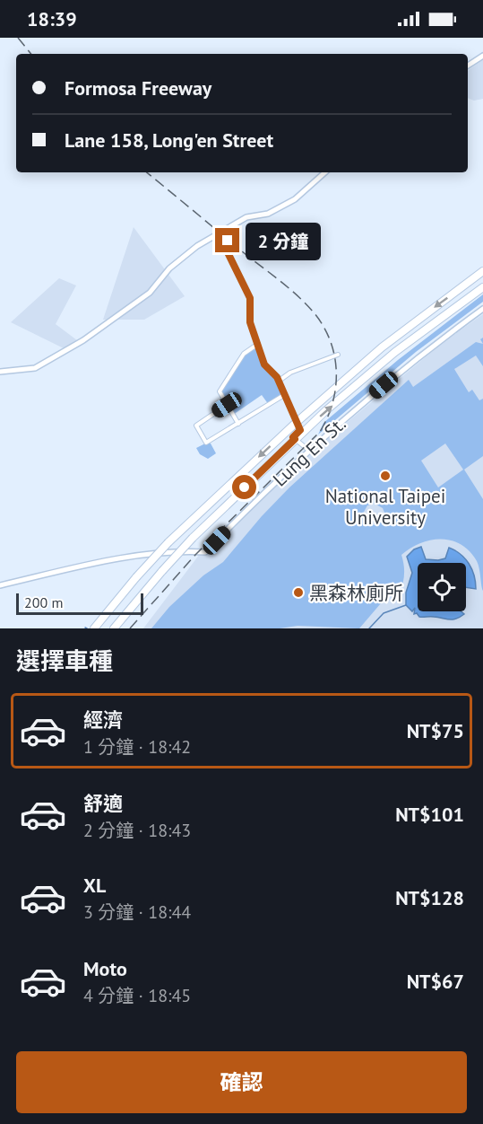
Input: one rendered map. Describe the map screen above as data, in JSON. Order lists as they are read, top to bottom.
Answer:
{
  "streets": {
    "street": ["Lung En St."]
  },
  "places": ["National Taipei University", "黑森林廁所"],
  "scale_bar": "200 m",
  "page": {
    "status": "18:39",
    "banner": ["Formosa Freeway", "Lane 158, Long'en Street"],
    "bubble": "2 分鐘",
    "scale": "200 m",
    "heading": "選擇車種",
    "list": [
      {
        "name": "經濟",
        "note": "1 分鐘 · 18:42",
        "value": "NT$75"
      },
      {
        "name": "舒適",
        "note": "2 分鐘 · 18:43",
        "value": "NT$101"
      },
      {
        "name": "XL",
        "note": "3 分鐘 · 18:44",
        "value": "NT$128"
      },
      {
        "name": "Moto",
        "note": "4 分鐘 · 18:45",
        "value": "NT$67"
      }
    ],
    "buttons": "確認"
  }
}
